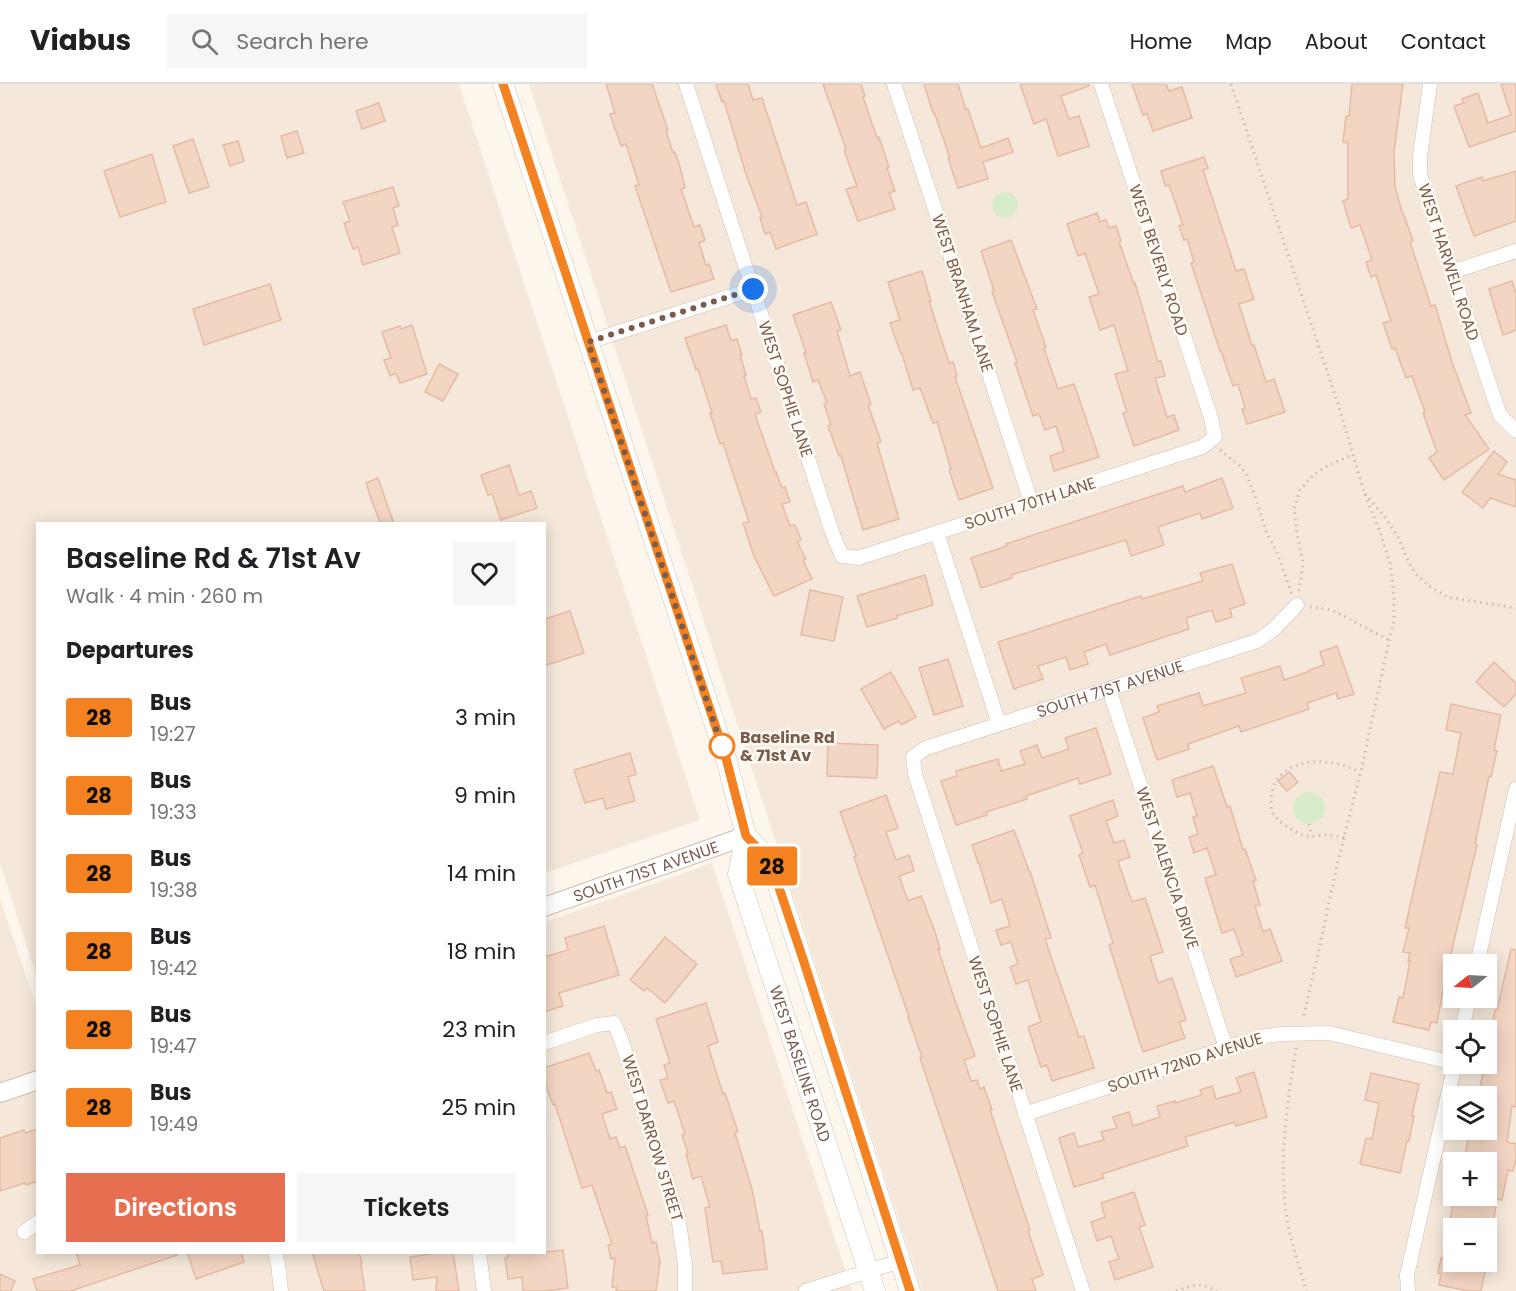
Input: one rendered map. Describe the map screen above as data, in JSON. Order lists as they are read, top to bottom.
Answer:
{
  "streets": {
    "main road": ["WEST BASELINE ROAD"],
    "street": [
      "WEST BEVERLY ROAD",
      "WEST HARWELL ROAD",
      "WEST BRANHAM LANE",
      "WEST SOPHIE LANE",
      "SOUTH 70TH LANE",
      "SOUTH 71ST AVENUE",
      "WEST VALENCIA DRIVE",
      "SOUTH 72ND AVENUE",
      "WEST DARROW STREET"
    ]
  },
  "crossings": [
    ["WEST BEVERLY ROAD", "SOUTH 70TH LANE"],
    ["WEST BRANHAM LANE", "SOUTH 70TH LANE"],
    ["WEST SOPHIE LANE", "SOUTH 70TH LANE"],
    ["WEST SOPHIE LANE", "SOUTH 71ST AVENUE"],
    ["WEST SOPHIE LANE", "SOUTH 72ND AVENUE"],
    ["SOUTH 71ST AVENUE", "WEST VALENCIA DRIVE"],
    ["SOUTH 71ST AVENUE", "WEST BASELINE ROAD"],
    ["WEST VALENCIA DRIVE", "SOUTH 72ND AVENUE"]
  ],
  "places": ["Baseline Rd & 71st Av"],
  "lines": ["bus line 28"],
  "north": "left",
  "page": {
    "header": "Viabus",
    "search": "Search here",
    "nav": [
      "Home",
      "Map",
      "About",
      "Contact"
    ],
    "on_map": "28",
    "heading": [
      ["Baseline Rd & 71st Av", "Walk · 4 min · 260 m"],
      "Departures"
    ],
    "list": [
      {
        "mark": "28",
        "name": "Bus",
        "note": "19:27",
        "value": "3 min"
      },
      {
        "mark": "28",
        "name": "Bus",
        "note": "19:33",
        "value": "9 min"
      },
      {
        "mark": "28",
        "name": "Bus",
        "note": "19:38",
        "value": "14 min"
      },
      {
        "mark": "28",
        "name": "Bus",
        "note": "19:42",
        "value": "18 min"
      },
      {
        "mark": "28",
        "name": "Bus",
        "note": "19:47",
        "value": "23 min"
      },
      {
        "mark": "28",
        "name": "Bus",
        "note": "19:49",
        "value": "25 min"
      }
    ],
    "map_buttons": ["+", "−"],
    "buttons": ["Directions", "Tickets"]
  }
}
